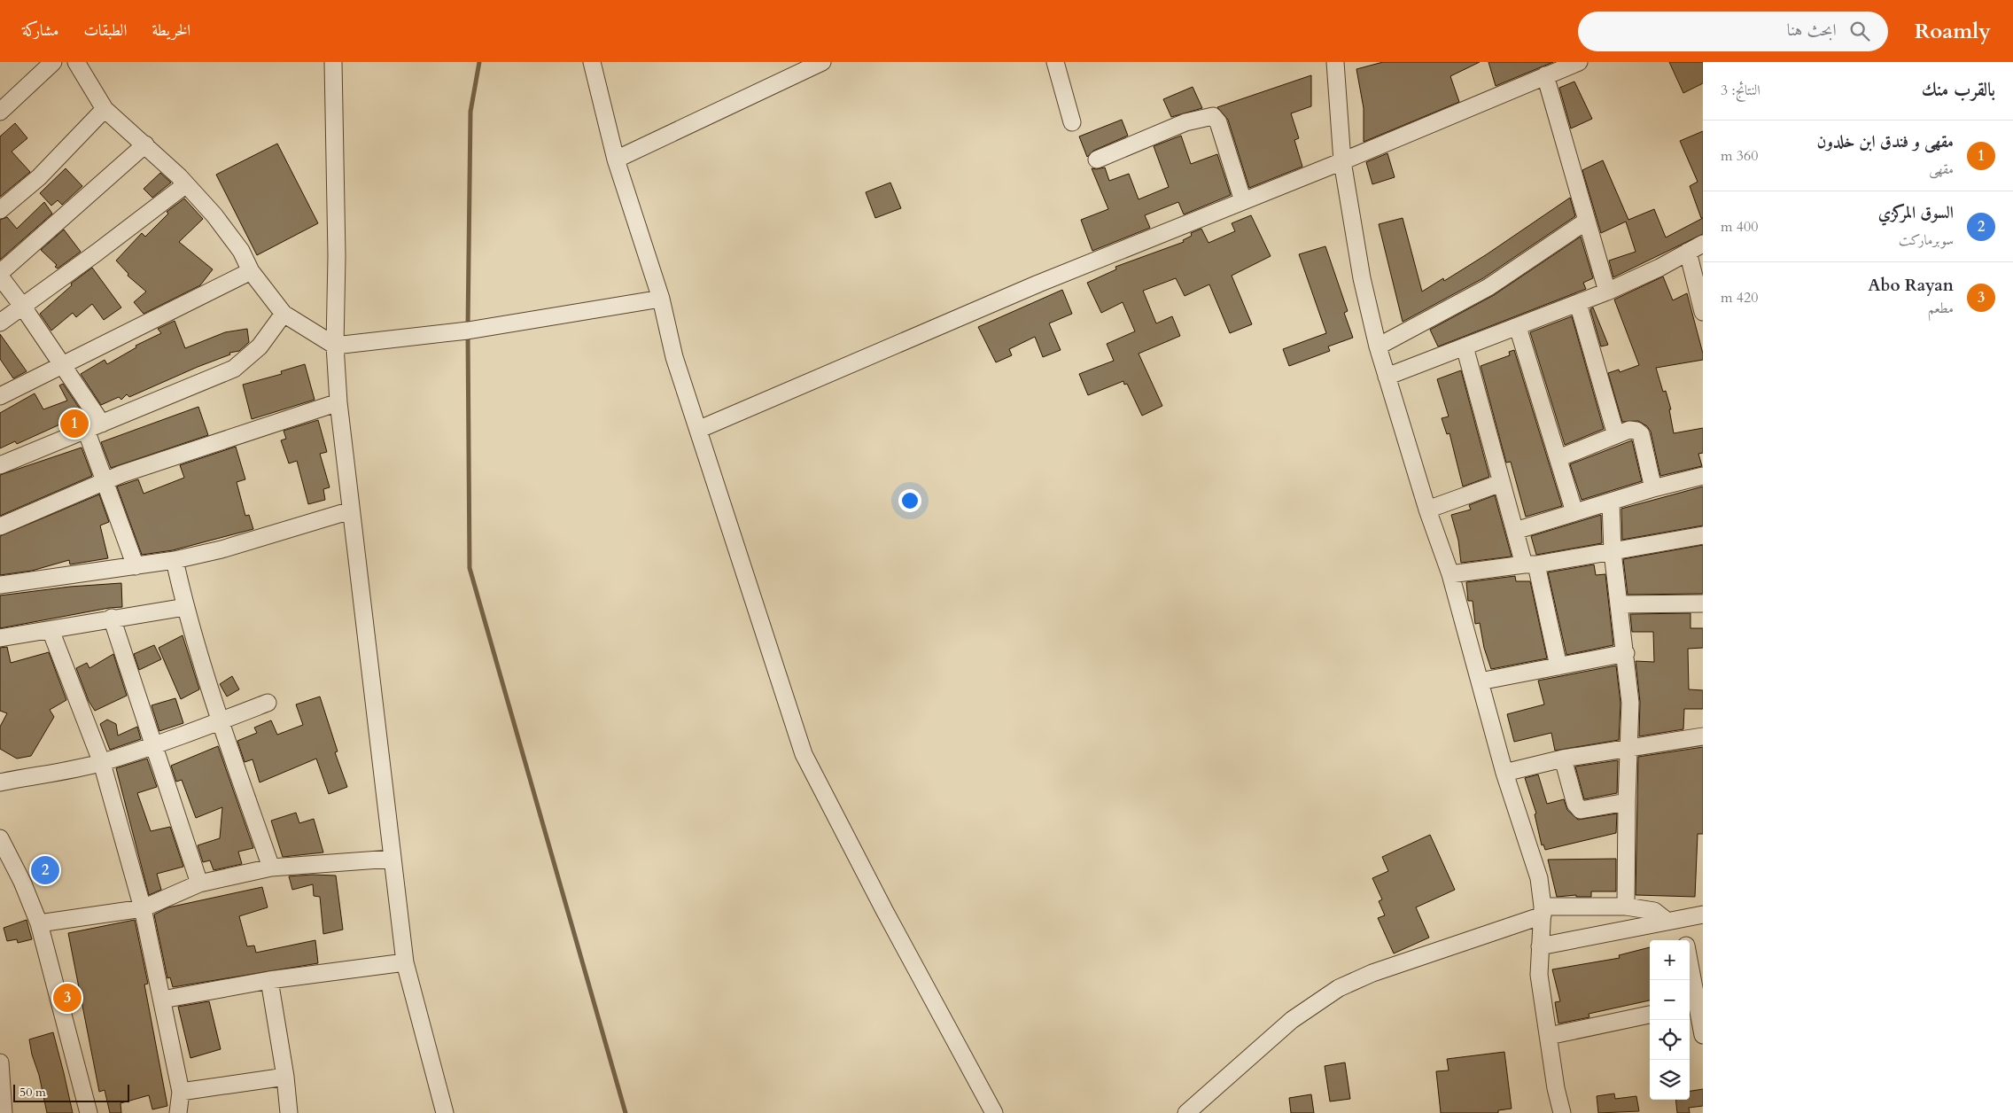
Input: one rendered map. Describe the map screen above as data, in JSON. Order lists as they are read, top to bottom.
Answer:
{
  "scale_bar": "50 m",
  "page": {
    "header": "Roamly",
    "search": "ابحث هنا",
    "nav": ["الخريطة", "الطبقات", "مشاركة"],
    "heading": ["بالقرب منك", "النتائج: 3"],
    "list": [
      {
        "mark": "1",
        "name": "مقهى و فندق ابن خلدون",
        "note": "مقهى",
        "value": "360 m"
      },
      {
        "mark": "2",
        "name": "السوق المركزي",
        "note": "سوبرماركت",
        "value": "400 m"
      },
      {
        "mark": "3",
        "name": "Abo Rayan",
        "note": "مطعم",
        "value": "420 m"
      }
    ],
    "pins": ["1", "2", "3"],
    "map_buttons": ["+", "−"],
    "scale": "50 m"
  }
}
